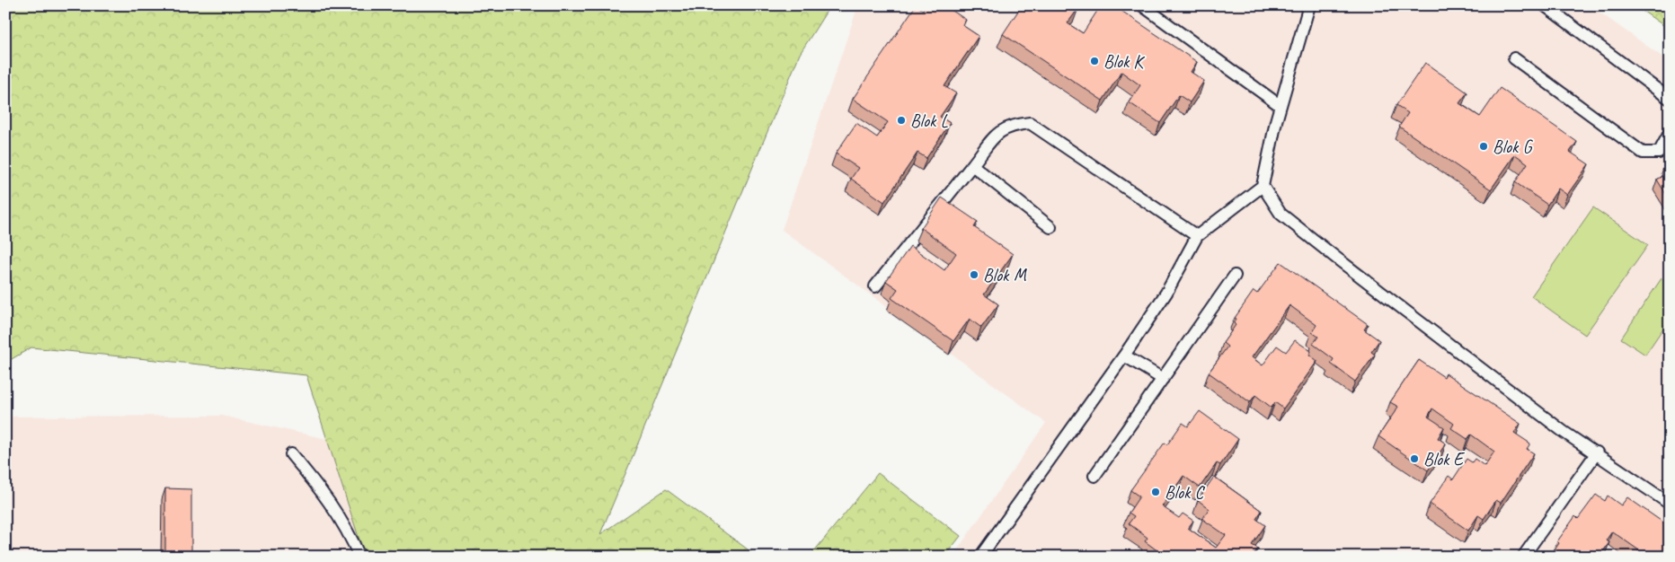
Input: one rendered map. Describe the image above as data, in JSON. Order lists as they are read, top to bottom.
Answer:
{
  "places": [
    "Blok K",
    "Blok L",
    "Blok G",
    "Blok M",
    "Blok E",
    "Blok C"
  ]
}
